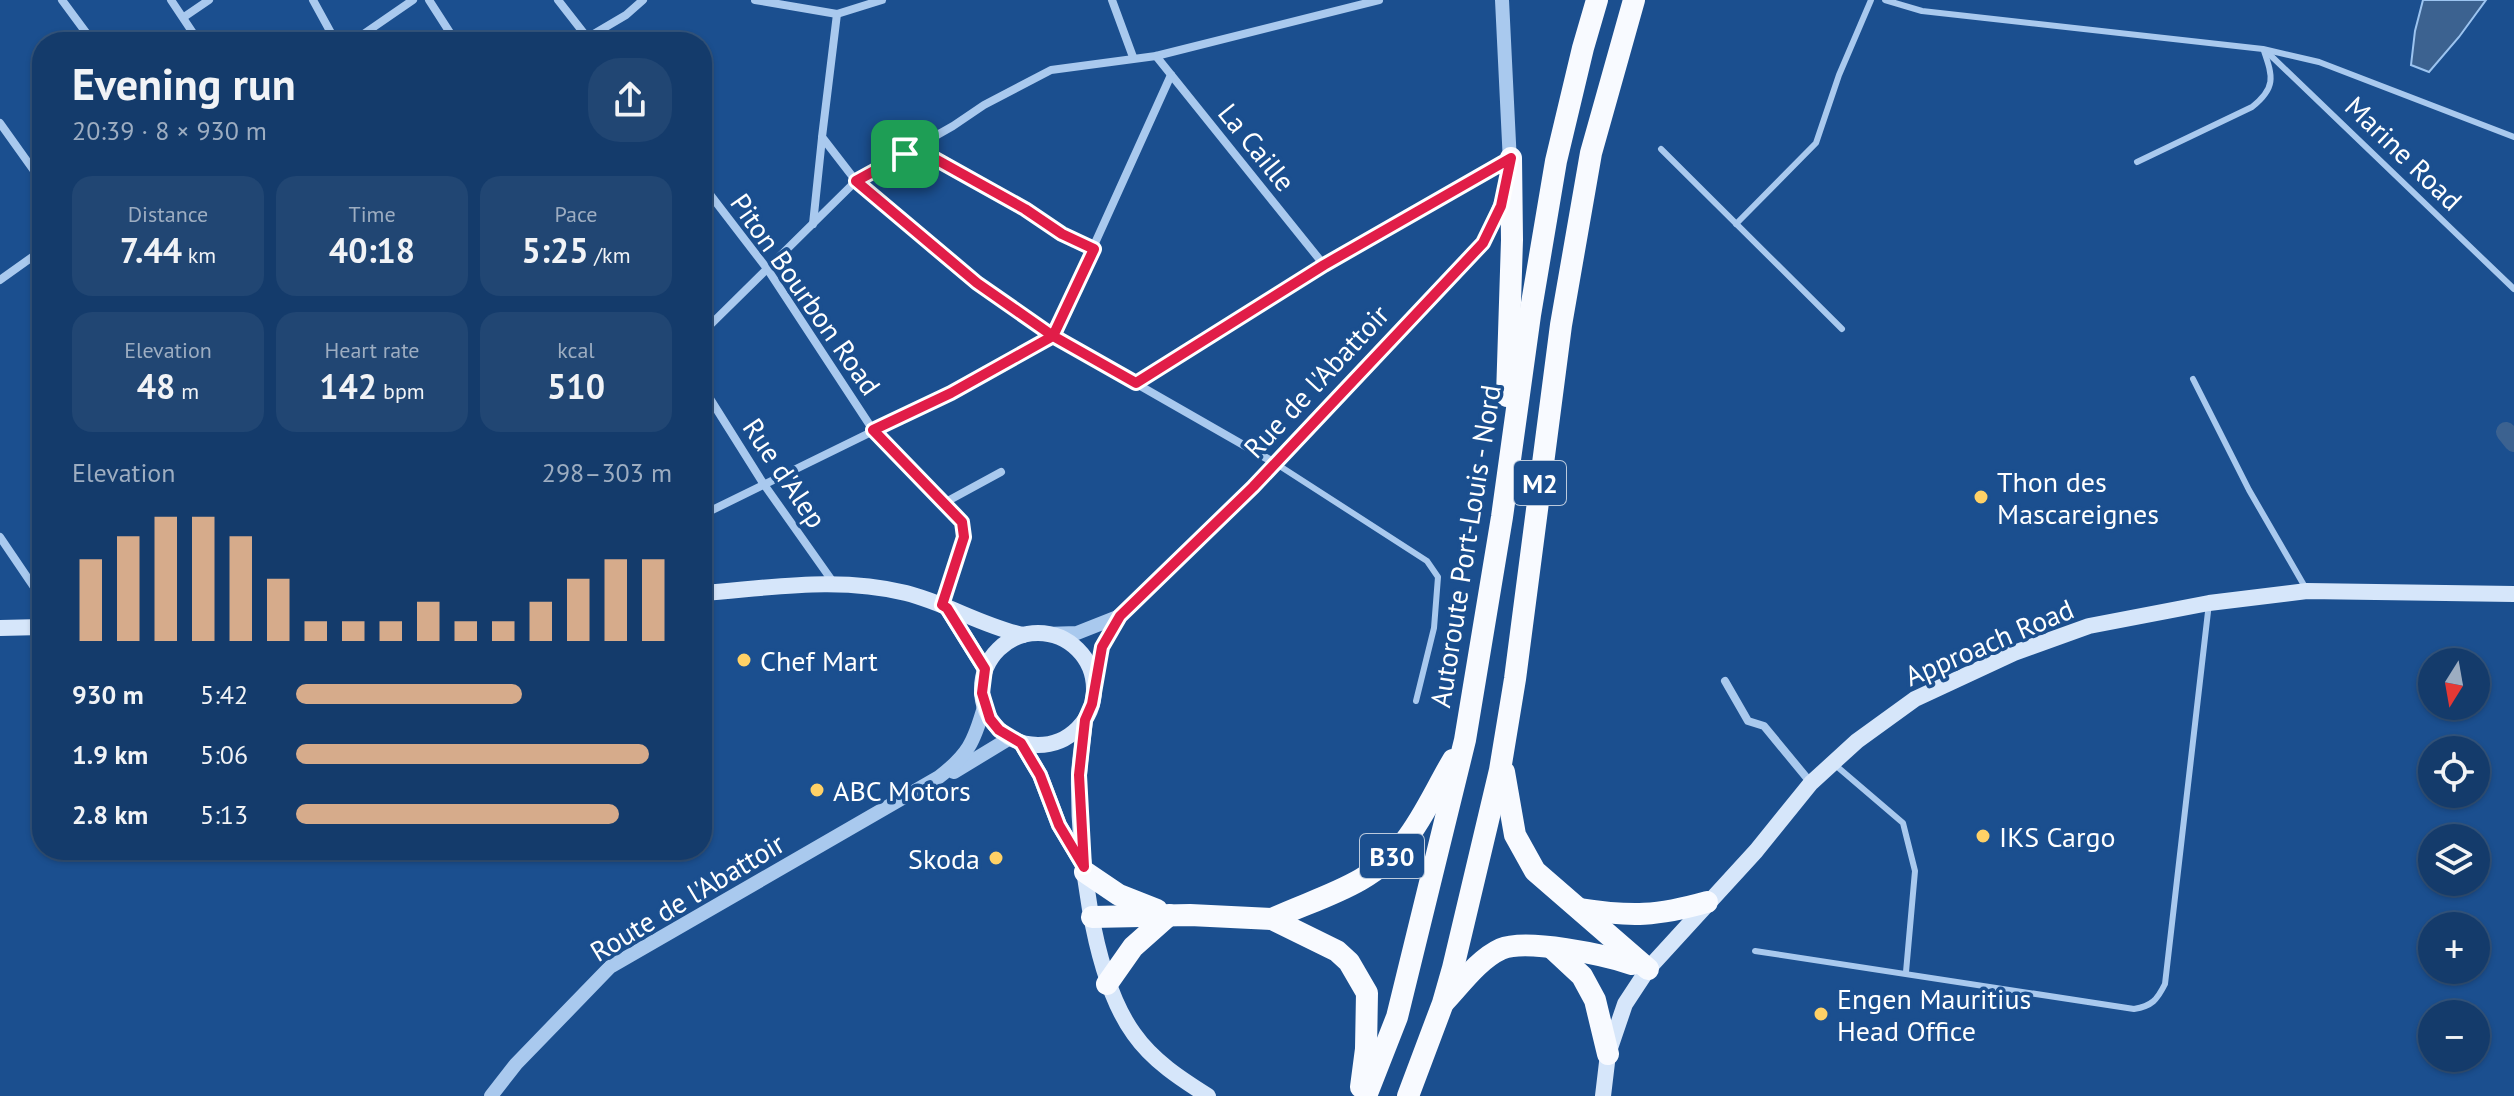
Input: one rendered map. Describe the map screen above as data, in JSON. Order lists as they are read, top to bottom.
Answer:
{
  "streets": {
    "highway": ["M2", "Autoroute Port-Louis - Nord", "B30"],
    "main road": ["Approach Road"],
    "street": [
      "La Caille",
      "Piton Bourbon Road",
      "Rue de l'Abattoir",
      "Rue d'Alep",
      "Route de l'Abattoir"
    ],
    "lane": ["Marine Road"]
  },
  "crossings": [
    ["Rue de l'Abattoir", "Route de l'Abattoir"],
    ["Autoroute Port-Louis - Nord", "B30"]
  ],
  "places": [
    "Thon des Mascareignes",
    "Chef Mart",
    "ABC Motors",
    "IKS Cargo",
    "Skoda",
    "Engen Mauritius Head Office"
  ],
  "north": "bottom",
  "page": {
    "heading": ["Evening run", "20:39 · 8 × 930 m"],
    "stats": [
      ["Distance", "7.44 km"],
      ["Time", "40:18"],
      ["Pace", "5:25 /km"],
      ["Elevation", "48 m"],
      ["Heart rate", "142 bpm"],
      ["kcal", "510"]
    ],
    "chart": ["Elevation", "298–303 m"],
    "map_buttons": ["+", "−"],
    "list": [
      {
        "name": "930 m",
        "note": "5:42"
      },
      {
        "name": "1.9 km",
        "note": "5:06"
      },
      {
        "name": "2.8 km",
        "note": "5:13"
      }
    ]
  }
}
